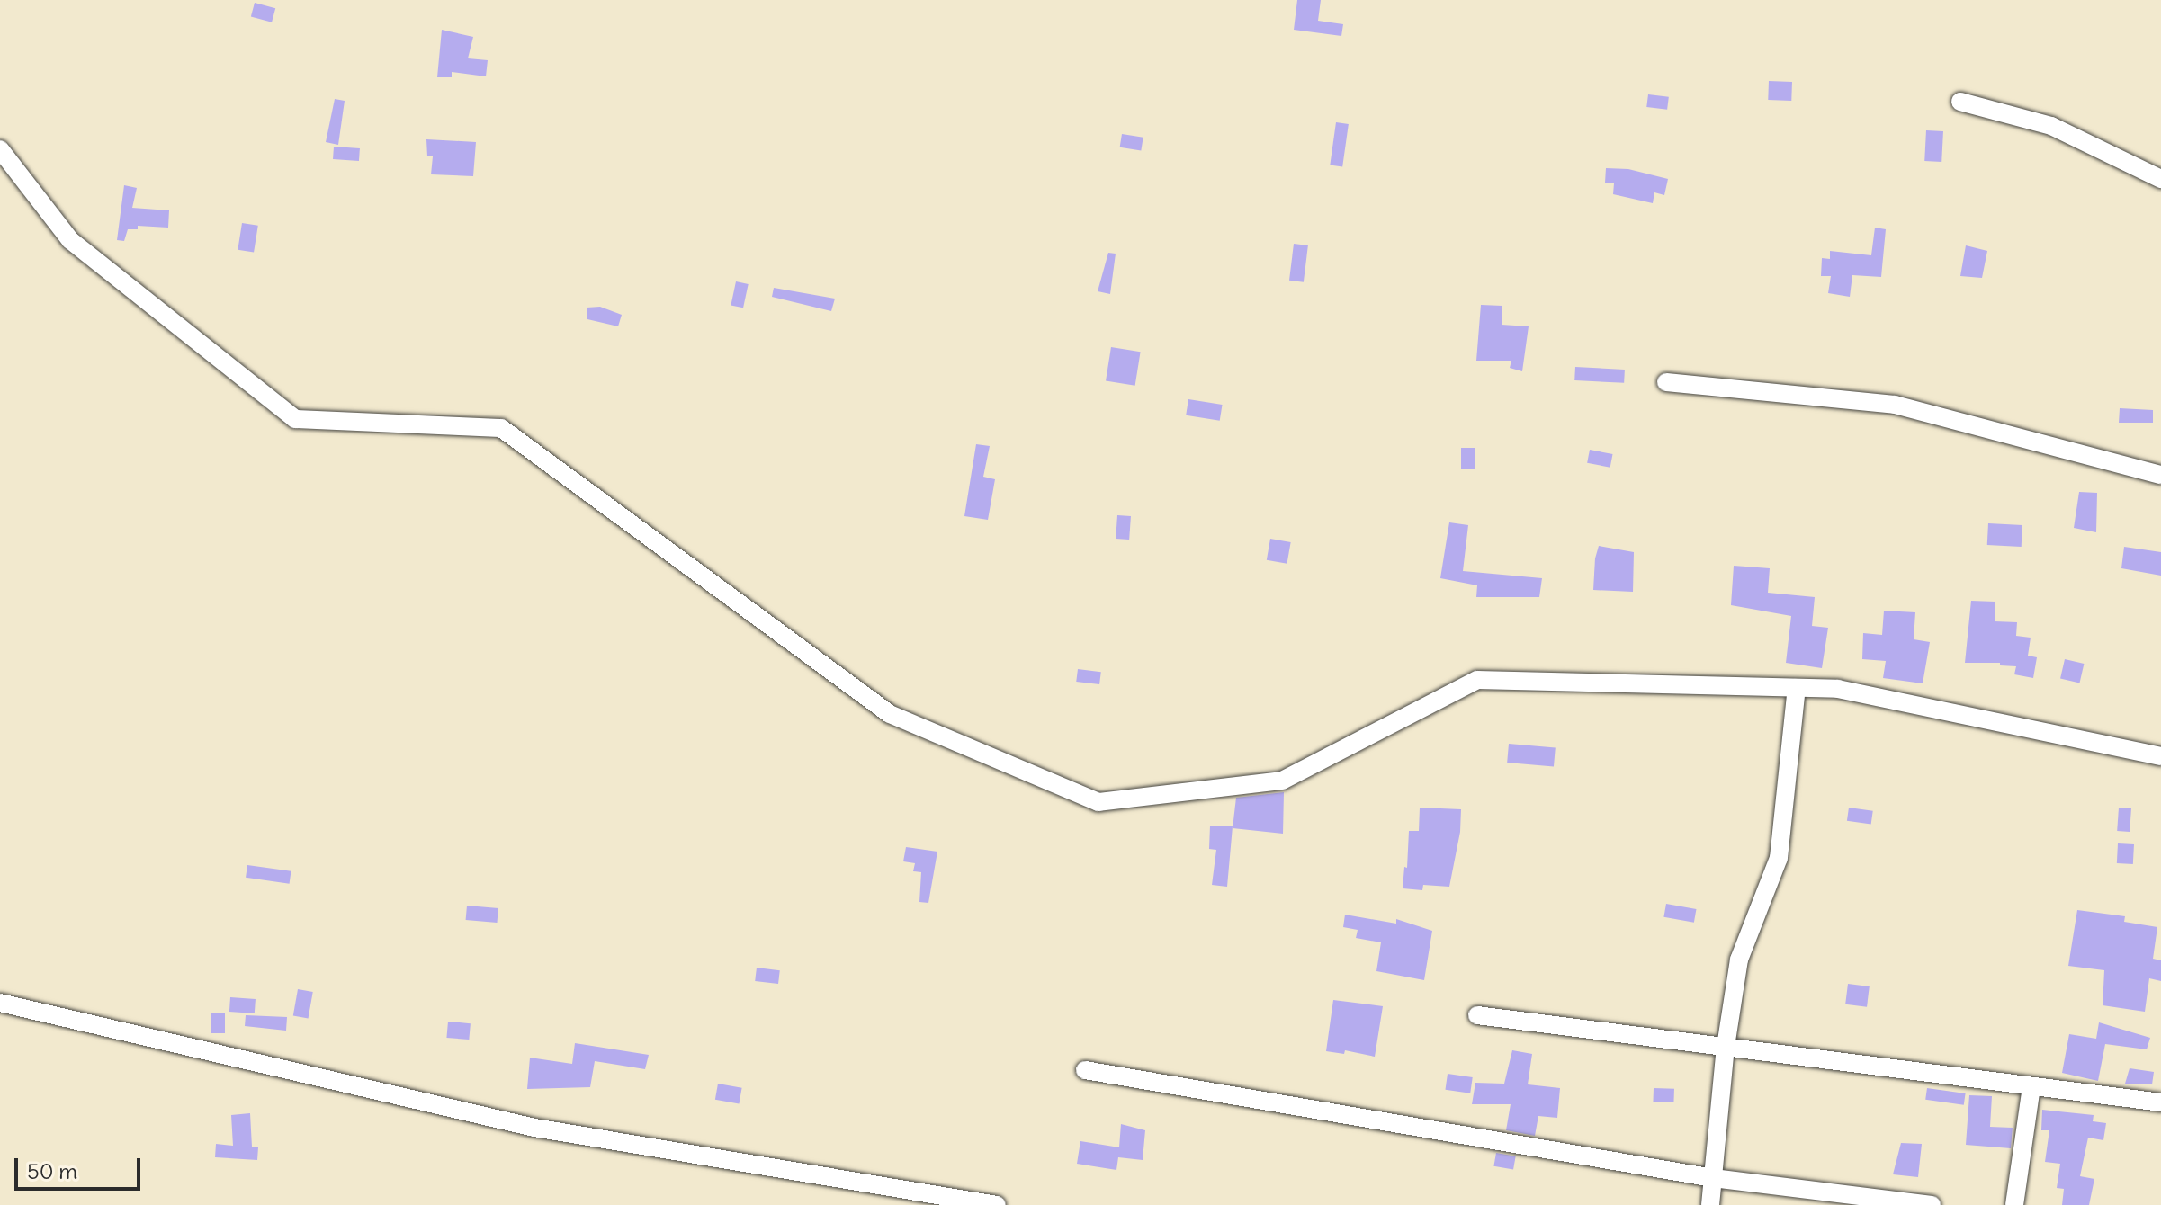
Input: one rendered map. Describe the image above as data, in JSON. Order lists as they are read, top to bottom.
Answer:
{
  "scale_bar": "50 m"
}
